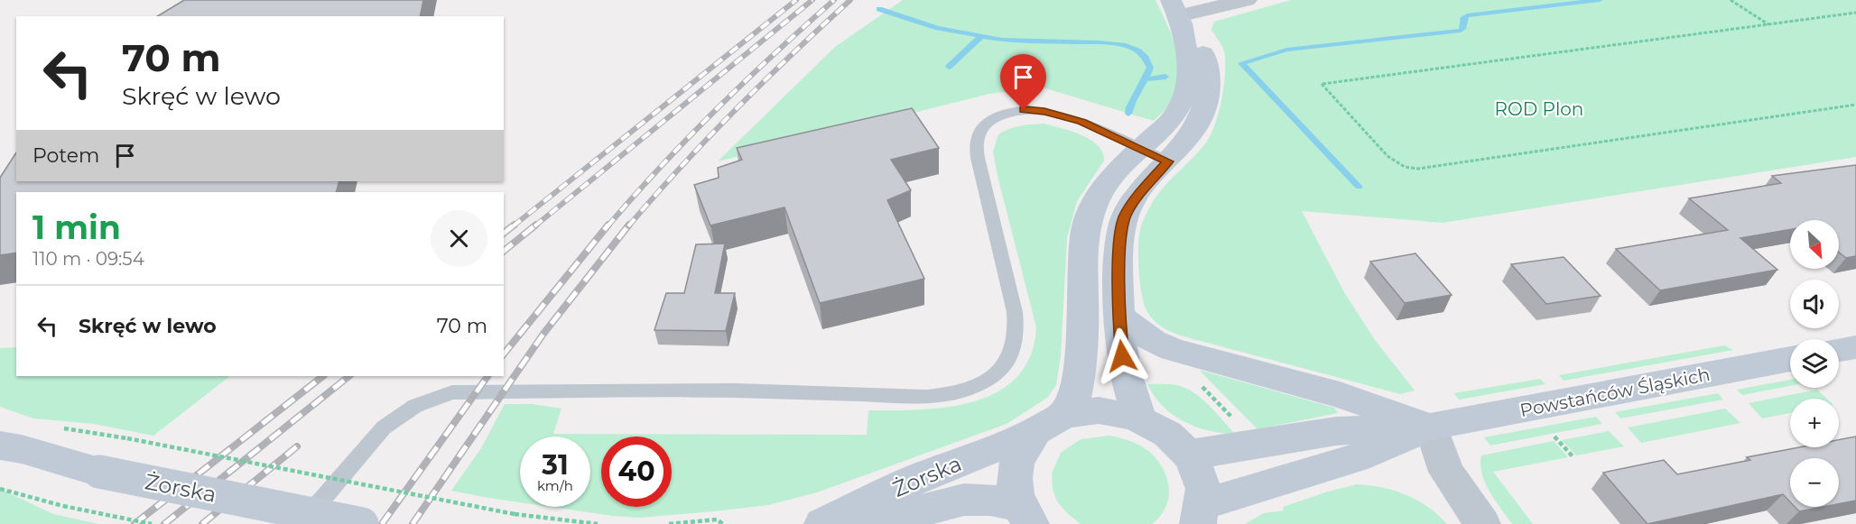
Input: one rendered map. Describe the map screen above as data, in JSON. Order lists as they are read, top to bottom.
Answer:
{
  "streets": {
    "street": ["Powstańców Śląskich", "Żorska"]
  },
  "crossings": [
    ["Powstańców Śląskich", "Żorska"]
  ],
  "parks": ["ROD Plon"],
  "north": "bottom right",
  "page": {
    "turn": ["70 m", "Skręć w lewo"],
    "then": "Potem",
    "heading": ["1 min", "110 m · 09:54"],
    "map_buttons": ["+", "−"],
    "list": [
      {
        "name": "Skręć w lewo",
        "value": "70 m"
      }
    ],
    "speed": "31 km/h",
    "limit": "40"
  }
}
